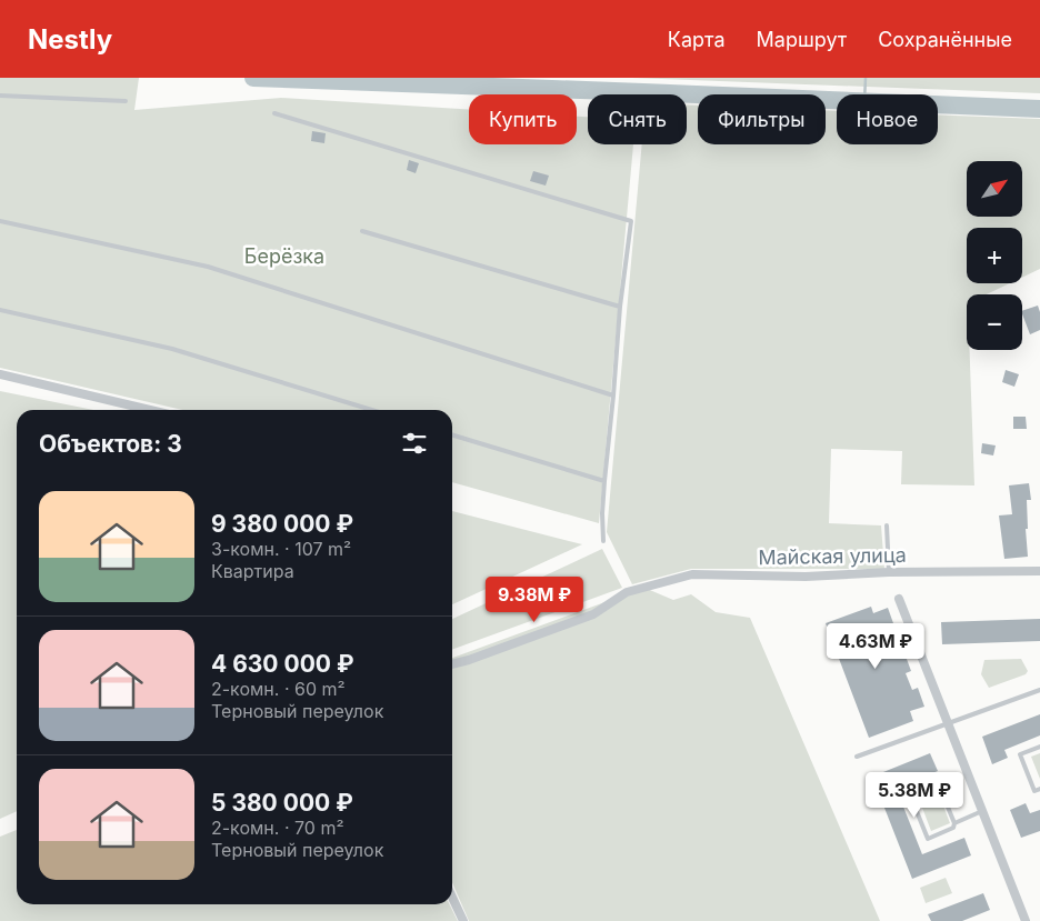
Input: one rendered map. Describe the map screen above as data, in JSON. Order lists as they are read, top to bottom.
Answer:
{
  "streets": {
    "street": ["Майская улица"]
  },
  "parks": ["Берёзка"],
  "north": "top right",
  "page": {
    "header": "Nestly",
    "nav": ["Карта", "Маршрут", "Сохранённые"],
    "chip": [
      "Купить",
      "Снять",
      "Фильтры",
      "Новое"
    ],
    "map_buttons": ["+", "−"],
    "heading": "Объектов: 3",
    "list": [
      {
        "name": "9 380 000 ₽",
        "note": "3-комн. · 107 m² · Квартира"
      },
      {
        "name": "4 630 000 ₽",
        "note": "2-комн. · 60 m² · Терновый переулок"
      },
      {
        "name": "5 380 000 ₽",
        "note": "2-комн. · 70 m² · Терновый переулок"
      }
    ],
    "price": ["9.38M ₽", "4.63M ₽", "5.38M ₽"]
  }
}
